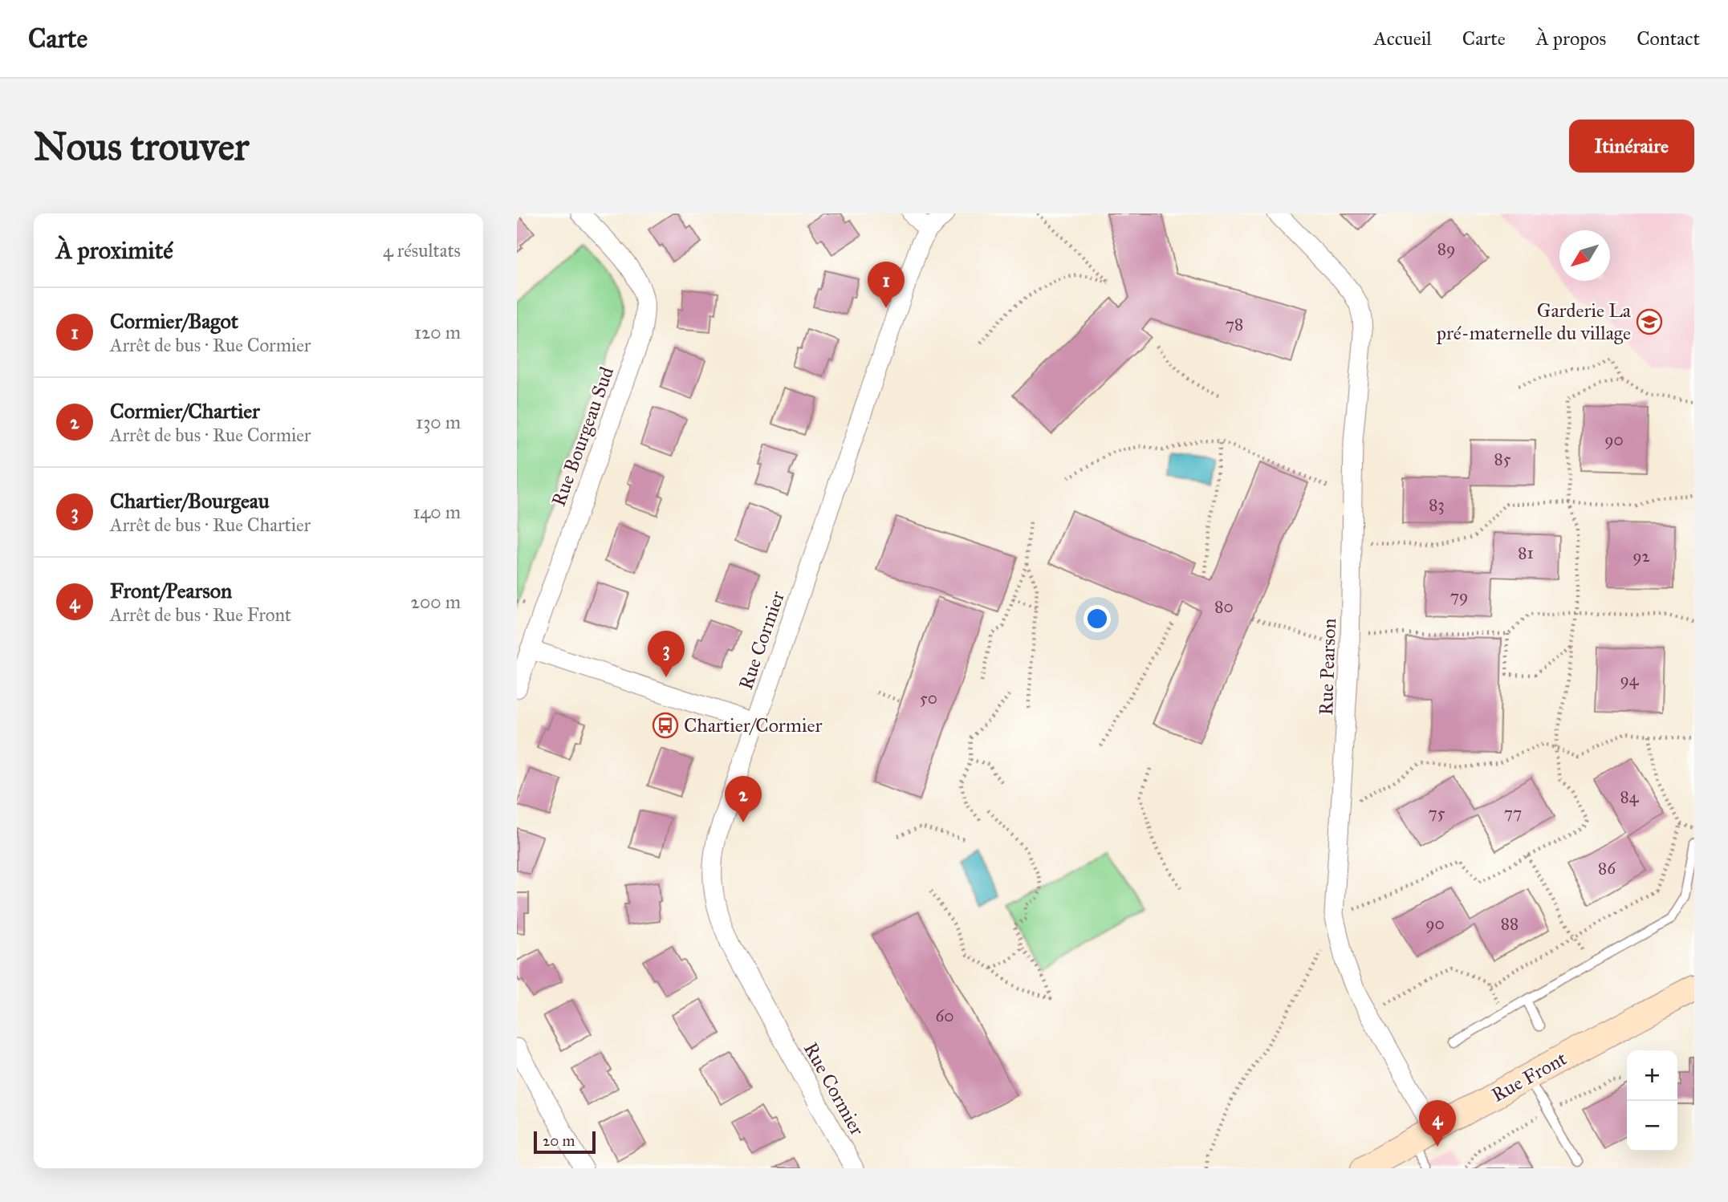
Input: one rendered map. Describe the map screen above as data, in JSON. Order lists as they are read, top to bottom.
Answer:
{
  "streets": {
    "street": [
      "Rue Bourgeau Sud",
      "Rue Cormier",
      "Rue Pearson",
      "Rue Front"
    ]
  },
  "crossings": [
    ["Rue Pearson", "Rue Front"]
  ],
  "places": {
    "school or university": ["Garderie La pré-maternelle du village"],
    "bus stop": ["Chartier/Cormier"]
  },
  "house_numbers": [
    "89",
    "78",
    "90",
    "85",
    "83",
    "81",
    "92",
    "79",
    "80",
    "94",
    "50",
    "84",
    "75",
    "77",
    "86",
    "90",
    "88",
    "60"
  ],
  "scale_bar": "20 m",
  "north": "bottom left",
  "page": {
    "header": "Carte",
    "nav": [
      "Accueil",
      "Carte",
      "À propos",
      "Contact"
    ],
    "buttons": "Itinéraire",
    "title": "Nous trouver",
    "heading": ["À proximité", "4 résultats"],
    "pins": [
      "1",
      "3",
      "2",
      "4"
    ],
    "list": [
      {
        "mark": "1",
        "name": "Cormier/Bagot",
        "note": "Arrêt de bus · Rue Cormier",
        "value": "120 m"
      },
      {
        "mark": "2",
        "name": "Cormier/Chartier",
        "note": "Arrêt de bus · Rue Cormier",
        "value": "130 m"
      },
      {
        "mark": "3",
        "name": "Chartier/Bourgeau",
        "note": "Arrêt de bus · Rue Chartier",
        "value": "140 m"
      },
      {
        "mark": "4",
        "name": "Front/Pearson",
        "note": "Arrêt de bus · Rue Front",
        "value": "200 m"
      }
    ],
    "map_buttons": ["+", "−"],
    "scale": "20 m"
  }
}
